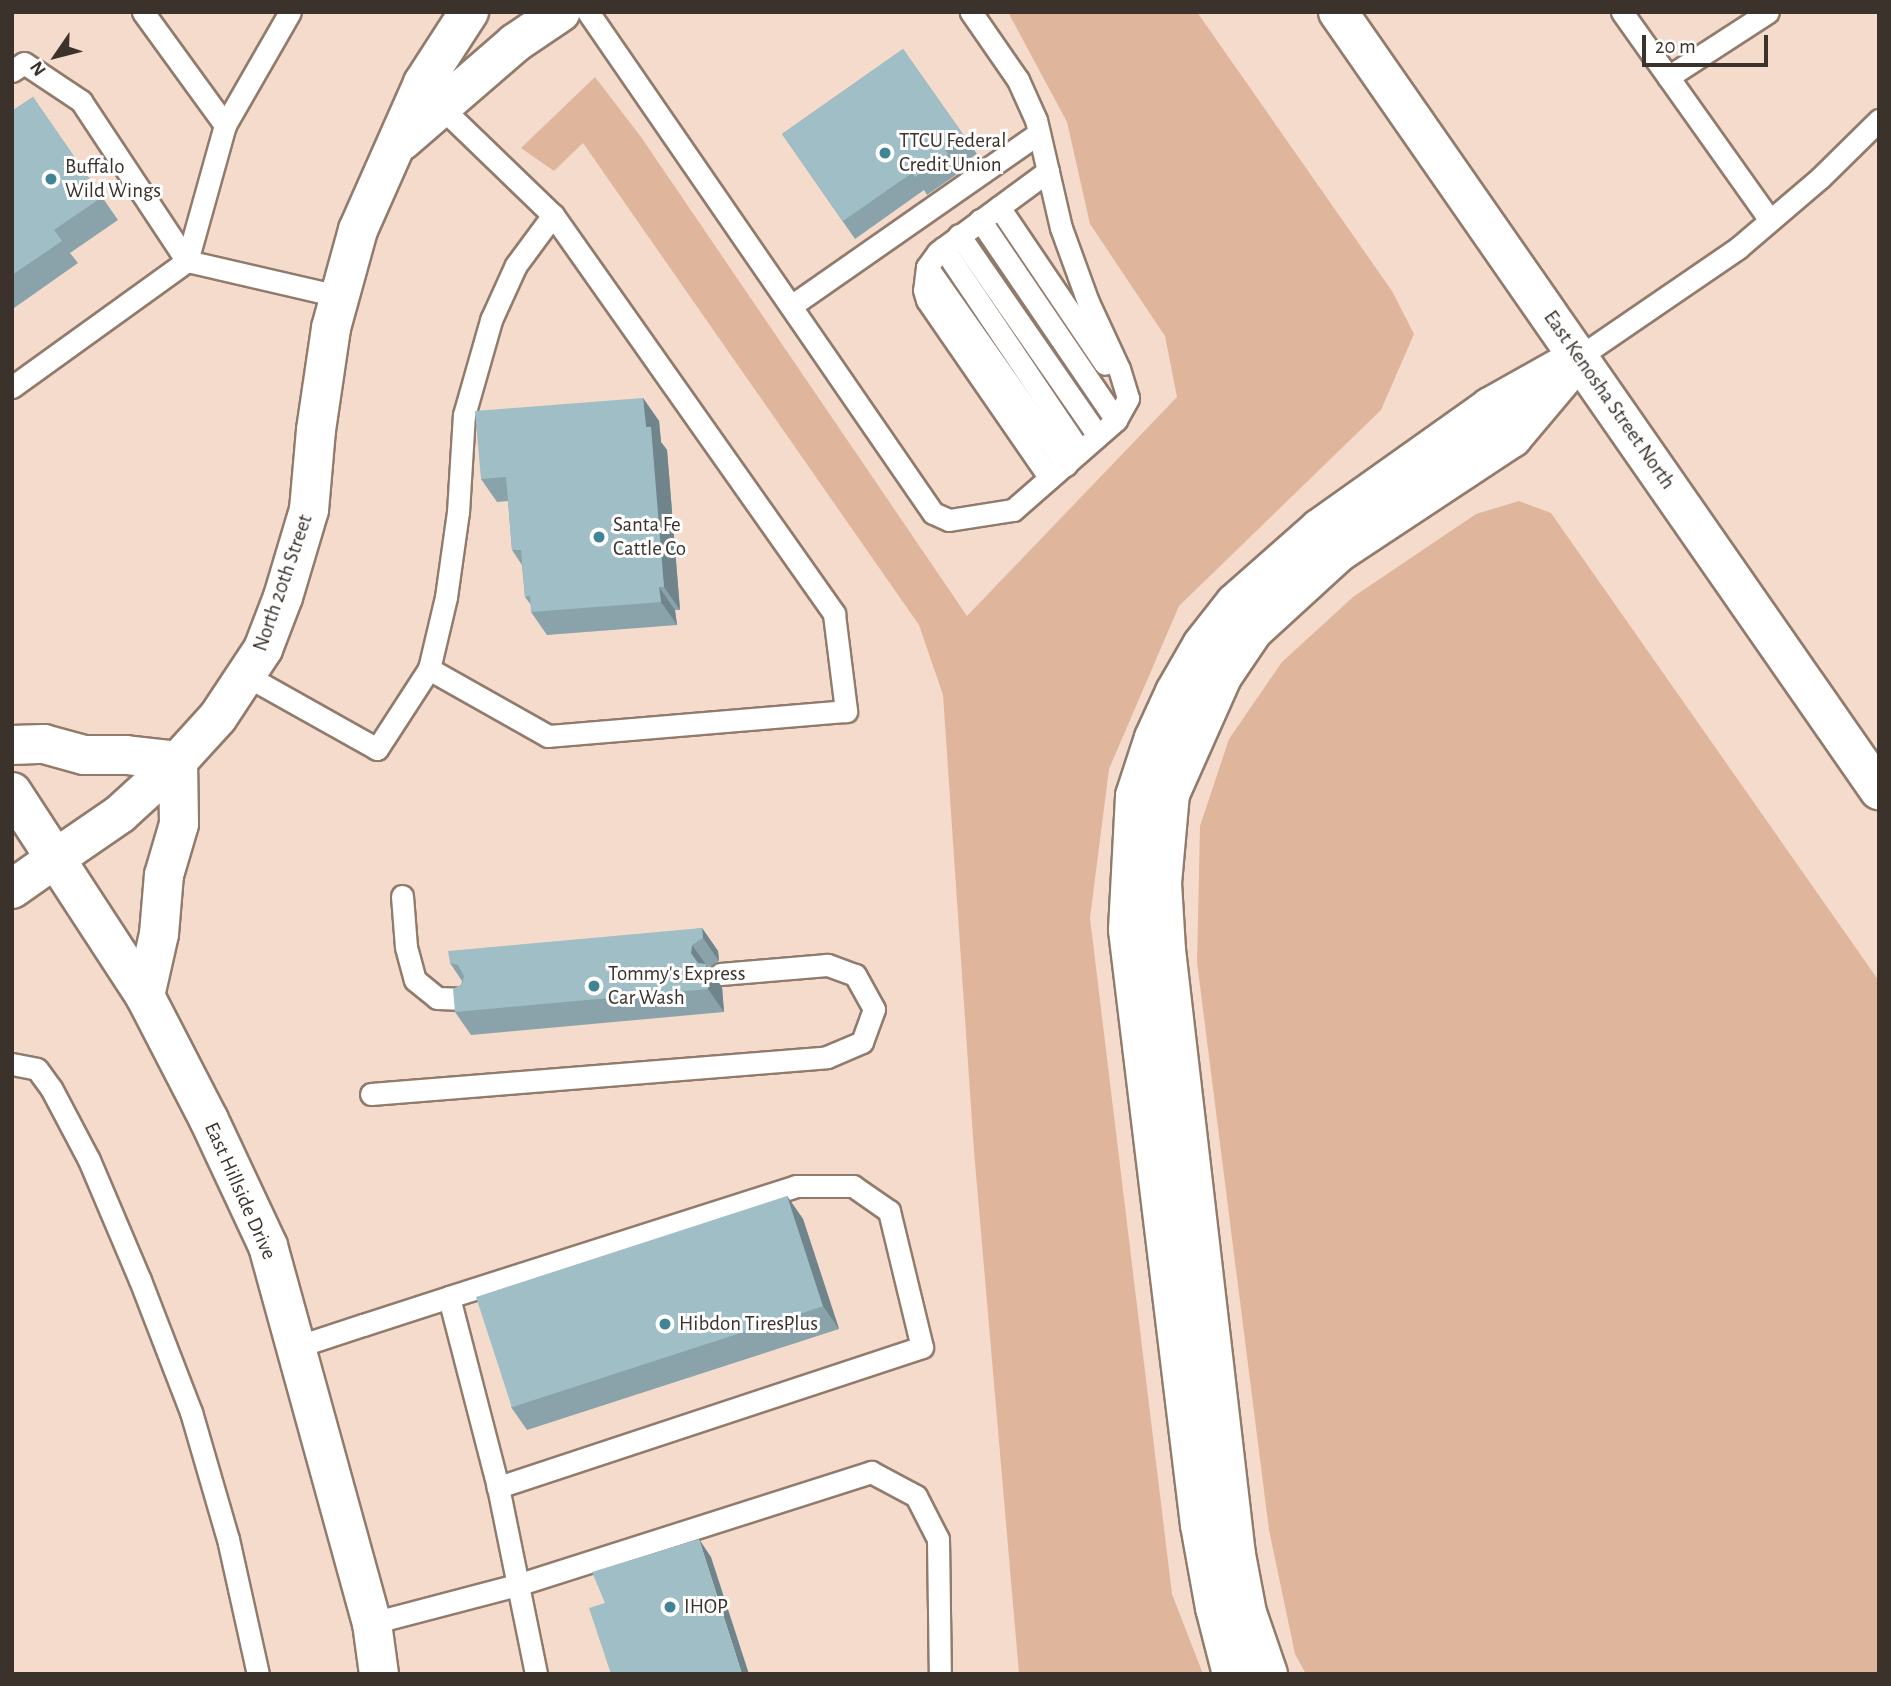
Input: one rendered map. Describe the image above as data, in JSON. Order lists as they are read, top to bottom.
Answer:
{
  "streets": {
    "main road": ["East Kenosha Street North", "North 20th Street", "East Hillside Drive"]
  },
  "crossings": [
    ["North 20th Street", "East Hillside Drive"]
  ],
  "places": [
    "TTCU Federal Credit Union",
    "Buffalo Wild Wings",
    "Santa Fe Cattle Co",
    "Tommy's Express Car Wash",
    "Hibdon TiresPlus",
    "IHOP"
  ],
  "scale_bar": "20 m",
  "north": "bottom left"
}
